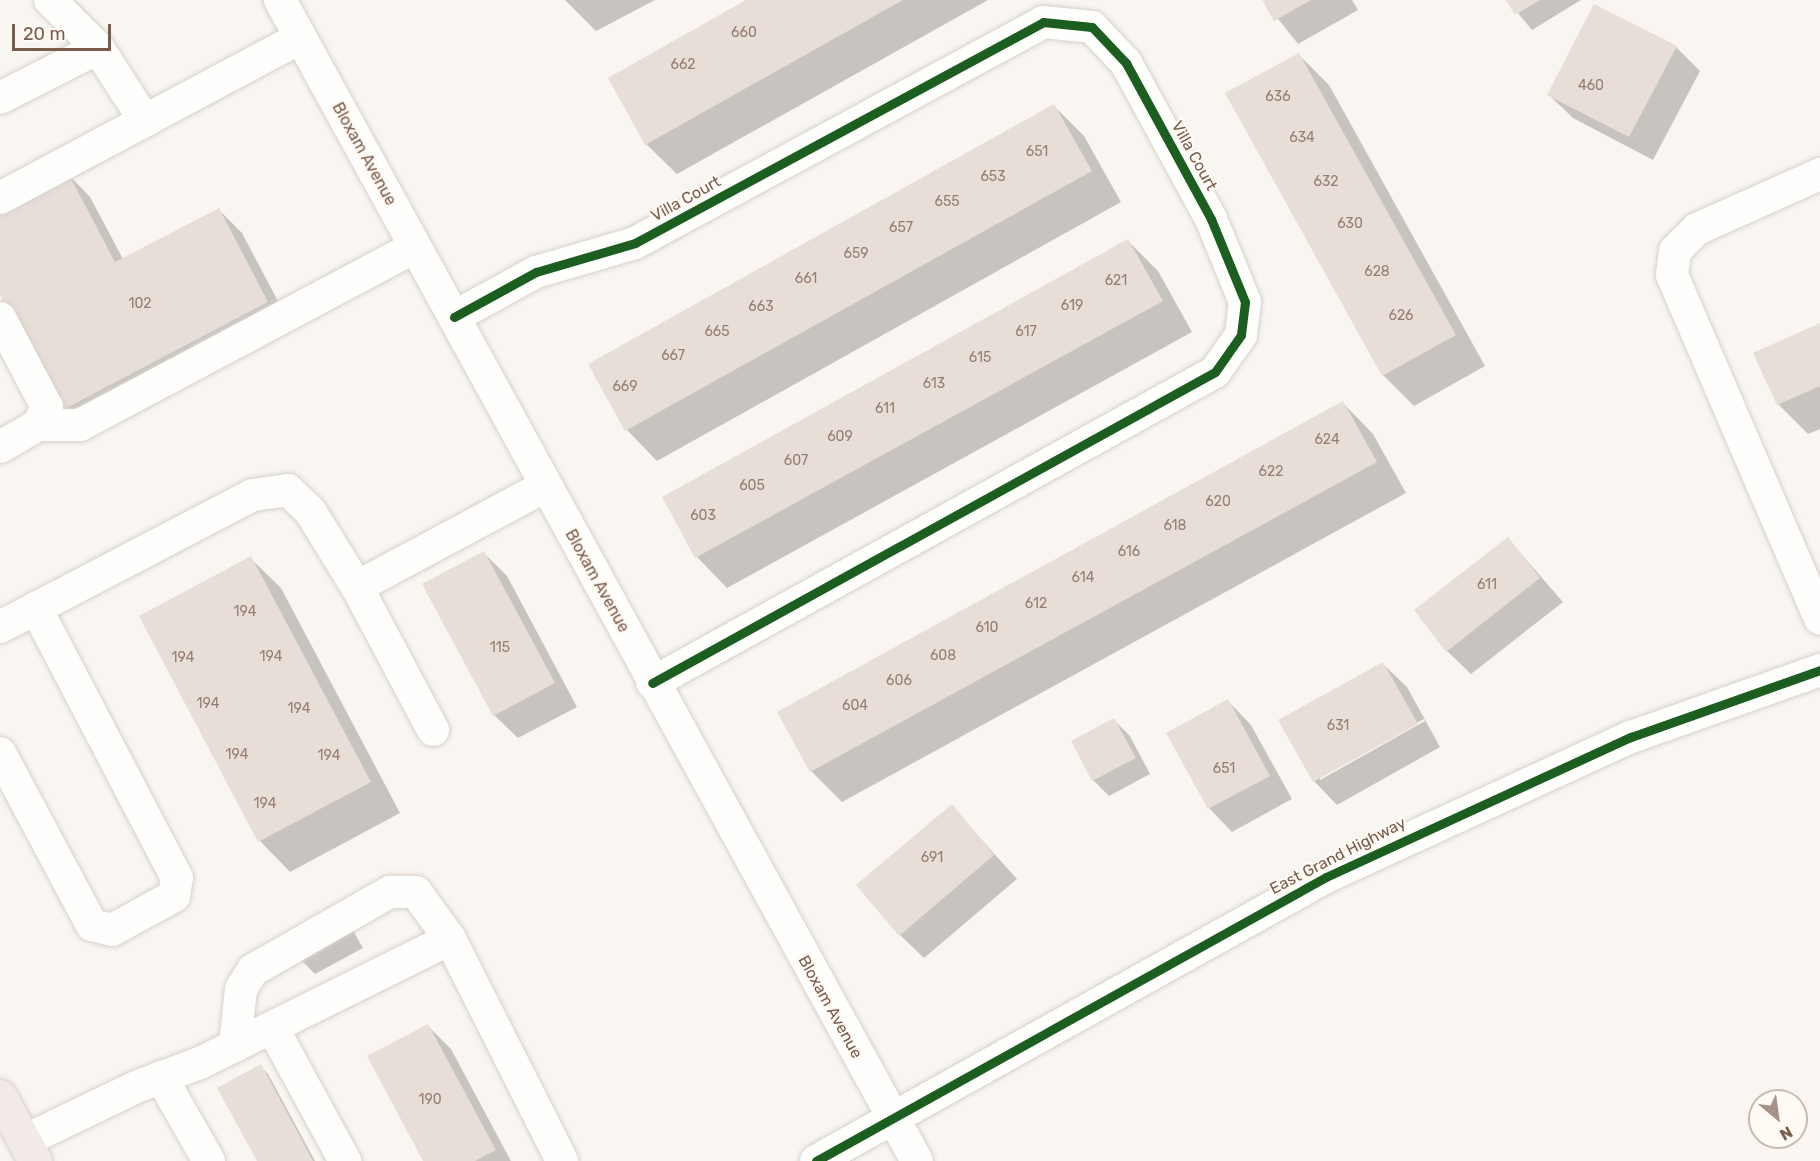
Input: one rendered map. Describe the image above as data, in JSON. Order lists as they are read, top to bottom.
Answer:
{
  "streets": {
    "street": ["Bloxam Avenue", "Villa Court", "East Grand Highway"]
  },
  "crossings": [
    ["Bloxam Avenue", "Villa Court"],
    ["Bloxam Avenue", "East Grand Highway"]
  ],
  "house_numbers": [
    "660",
    "662",
    "460",
    "636",
    "634",
    "651",
    "653",
    "632",
    "655",
    "630",
    "657",
    "659",
    "628",
    "661",
    "621",
    "102",
    "619",
    "663",
    "626",
    "665",
    "617",
    "667",
    "615",
    "613",
    "669",
    "611",
    "609",
    "624",
    "607",
    "622",
    "605",
    "620",
    "603",
    "618",
    "616",
    "614",
    "611",
    "612",
    "194",
    "610",
    "115",
    "608",
    "194",
    "194",
    "606",
    "194",
    "604",
    "194",
    "631",
    "194",
    "194",
    "651",
    "194",
    "691",
    "190"
  ],
  "scale_bar": "20 m",
  "north": "bottom right"
}
